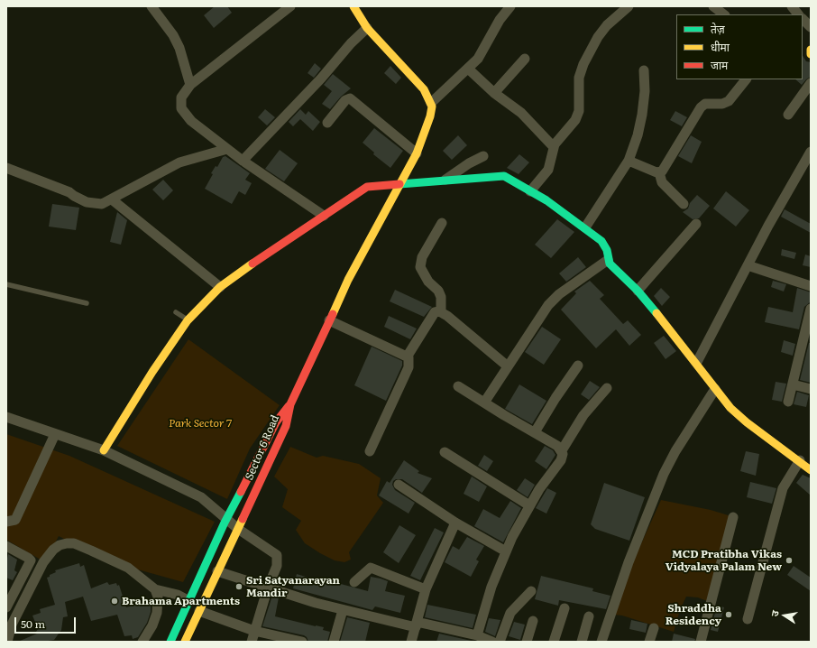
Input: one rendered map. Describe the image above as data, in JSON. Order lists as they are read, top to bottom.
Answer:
{
  "streets": {
    "street": ["Sector 6 Road"]
  },
  "parks": ["Park Sector 7"],
  "places": [
    "MCD Pratibha Vikas Vidyalaya Palam New",
    "Sri Satyanarayan Mandir",
    "Brahama Apartments",
    "Shraddha Residency"
  ],
  "legend": ["तेज़", "धीमा", "जाम"],
  "scale_bar": "50 m",
  "north": "left"
}
